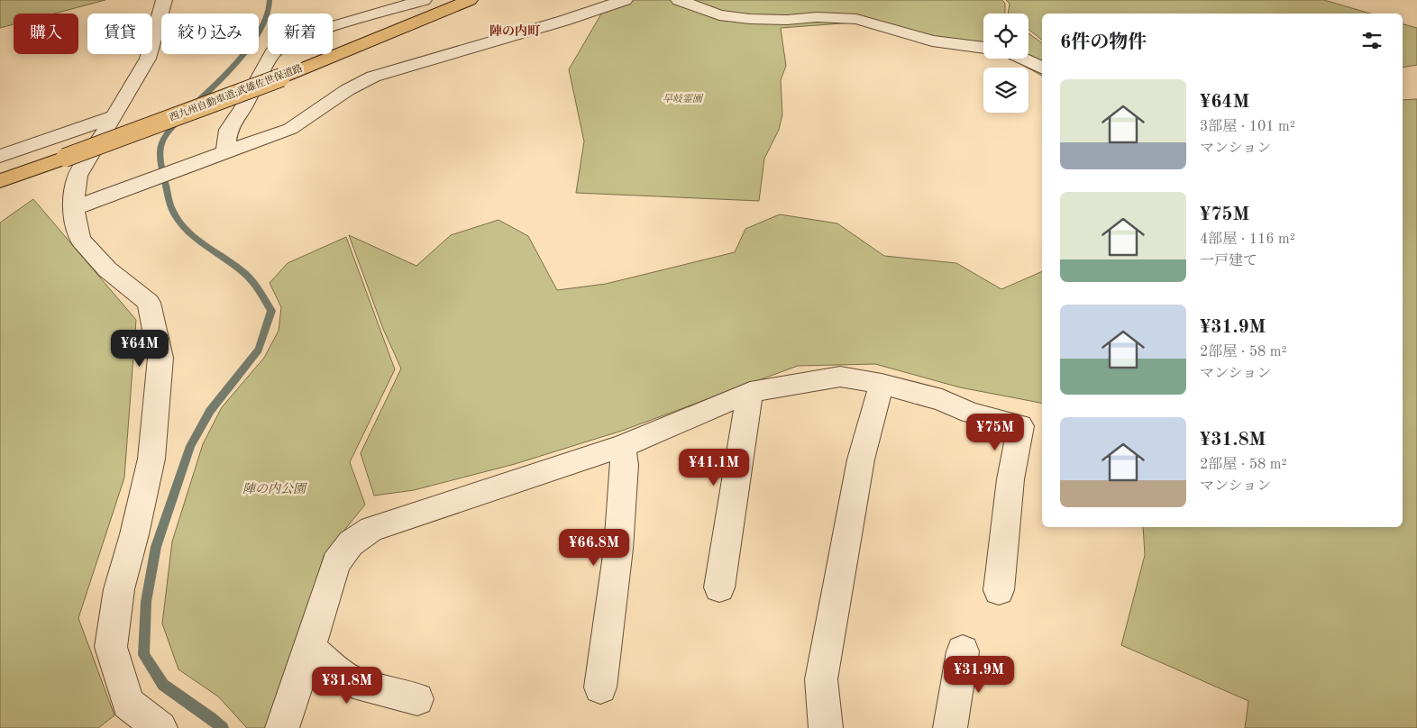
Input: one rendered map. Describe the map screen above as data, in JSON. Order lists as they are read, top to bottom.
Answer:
{
  "streets": {
    "highway": ["西九州自動車道;武雄佐世保道路"]
  },
  "districts": ["陣の内町"],
  "parks": ["早岐霊園", "陣の内公園"],
  "page": {
    "chip": [
      "購入",
      "賃貸",
      "絞り込み",
      "新着"
    ],
    "heading": "6件の物件",
    "list": [
      {
        "name": "¥64M",
        "note": "3部屋 · 101 m² · マンション"
      },
      {
        "name": "¥75M",
        "note": "4部屋 · 116 m² · 一戸建て"
      },
      {
        "name": "¥31.9M",
        "note": "2部屋 · 58 m² · マンション"
      },
      {
        "name": "¥31.8M",
        "note": "2部屋 · 58 m² · マンション"
      }
    ],
    "price": [
      "¥64M",
      "¥75M",
      "¥41.1M",
      "¥66.8M",
      "¥31.9M",
      "¥31.8M"
    ]
  }
}
